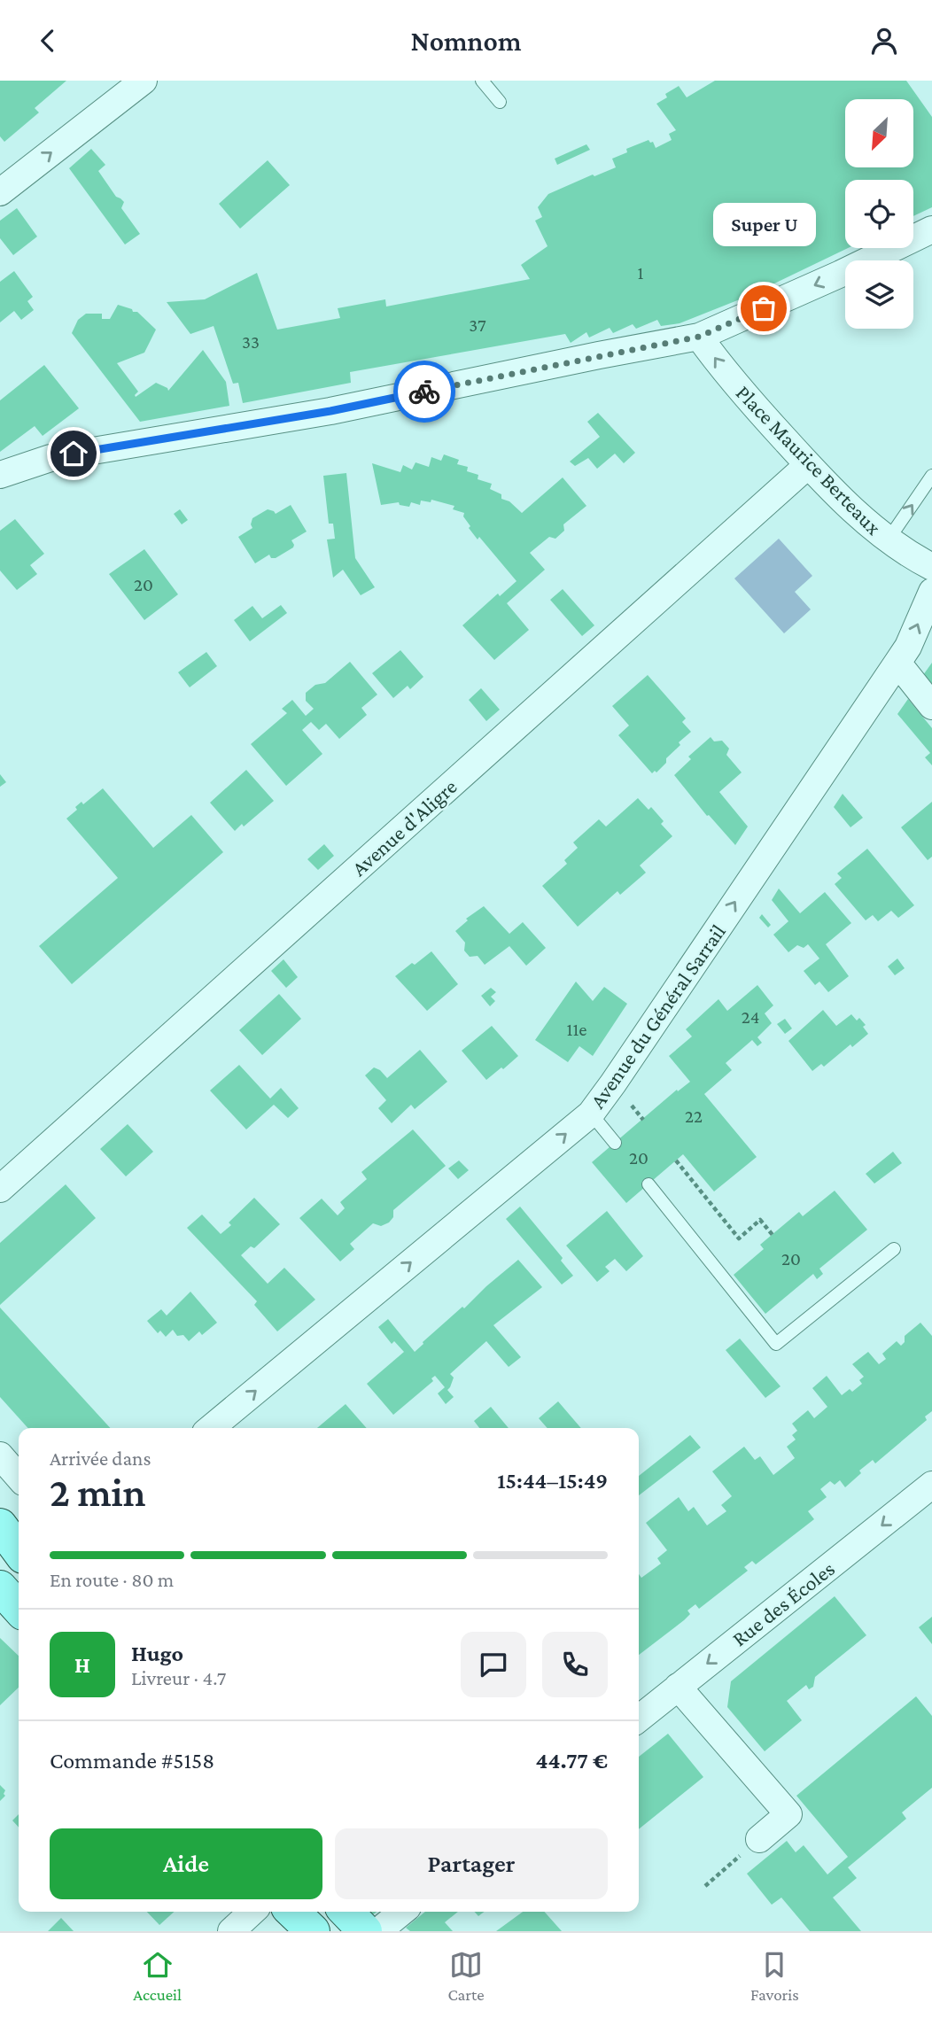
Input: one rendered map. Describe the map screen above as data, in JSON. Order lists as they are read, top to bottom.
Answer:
{
  "streets": {
    "street": [
      "Place Maurice Berteaux",
      "Avenue d'Aligre",
      "Avenue du Général Sarrail",
      "Rue des Écoles"
    ]
  },
  "crossings": [
    ["Place Maurice Berteaux", "Avenue d'Aligre"]
  ],
  "one_way": ["Place Maurice Berteaux", "Avenue du Général Sarrail", "Rue des Écoles"],
  "places": ["Super U"],
  "house_numbers": [
    "1",
    "37",
    "33",
    "20",
    "24",
    "11e",
    "22",
    "20",
    "20"
  ],
  "north": "bottom left",
  "page": {
    "header": "Nomnom",
    "bubble": "Super U",
    "heading": ["2 min", "Arrivée dans", "15:44–15:49"],
    "panel": [
      "Hugo",
      "Livreur · 4.7",
      "Commande #5158",
      "44.77 €"
    ],
    "bar": "En route · 80 m",
    "round": "H",
    "buttons": ["Aide", "Partager"],
    "tabs": ["Accueil", "Carte", "Favoris"]
  }
}
